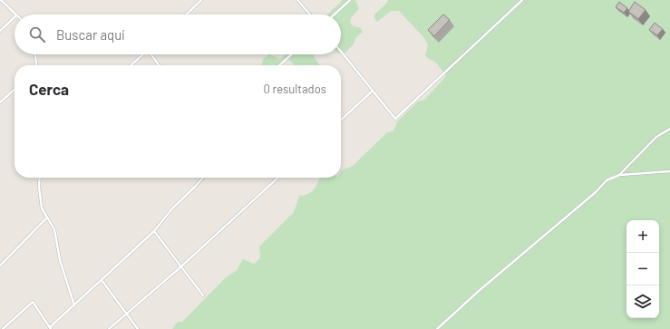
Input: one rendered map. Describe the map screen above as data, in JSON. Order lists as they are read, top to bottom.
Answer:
{
  "page": {
    "search": "Buscar aquí",
    "heading": ["Cerca", "0 resultados"],
    "map_buttons": ["+", "−"]
  }
}
